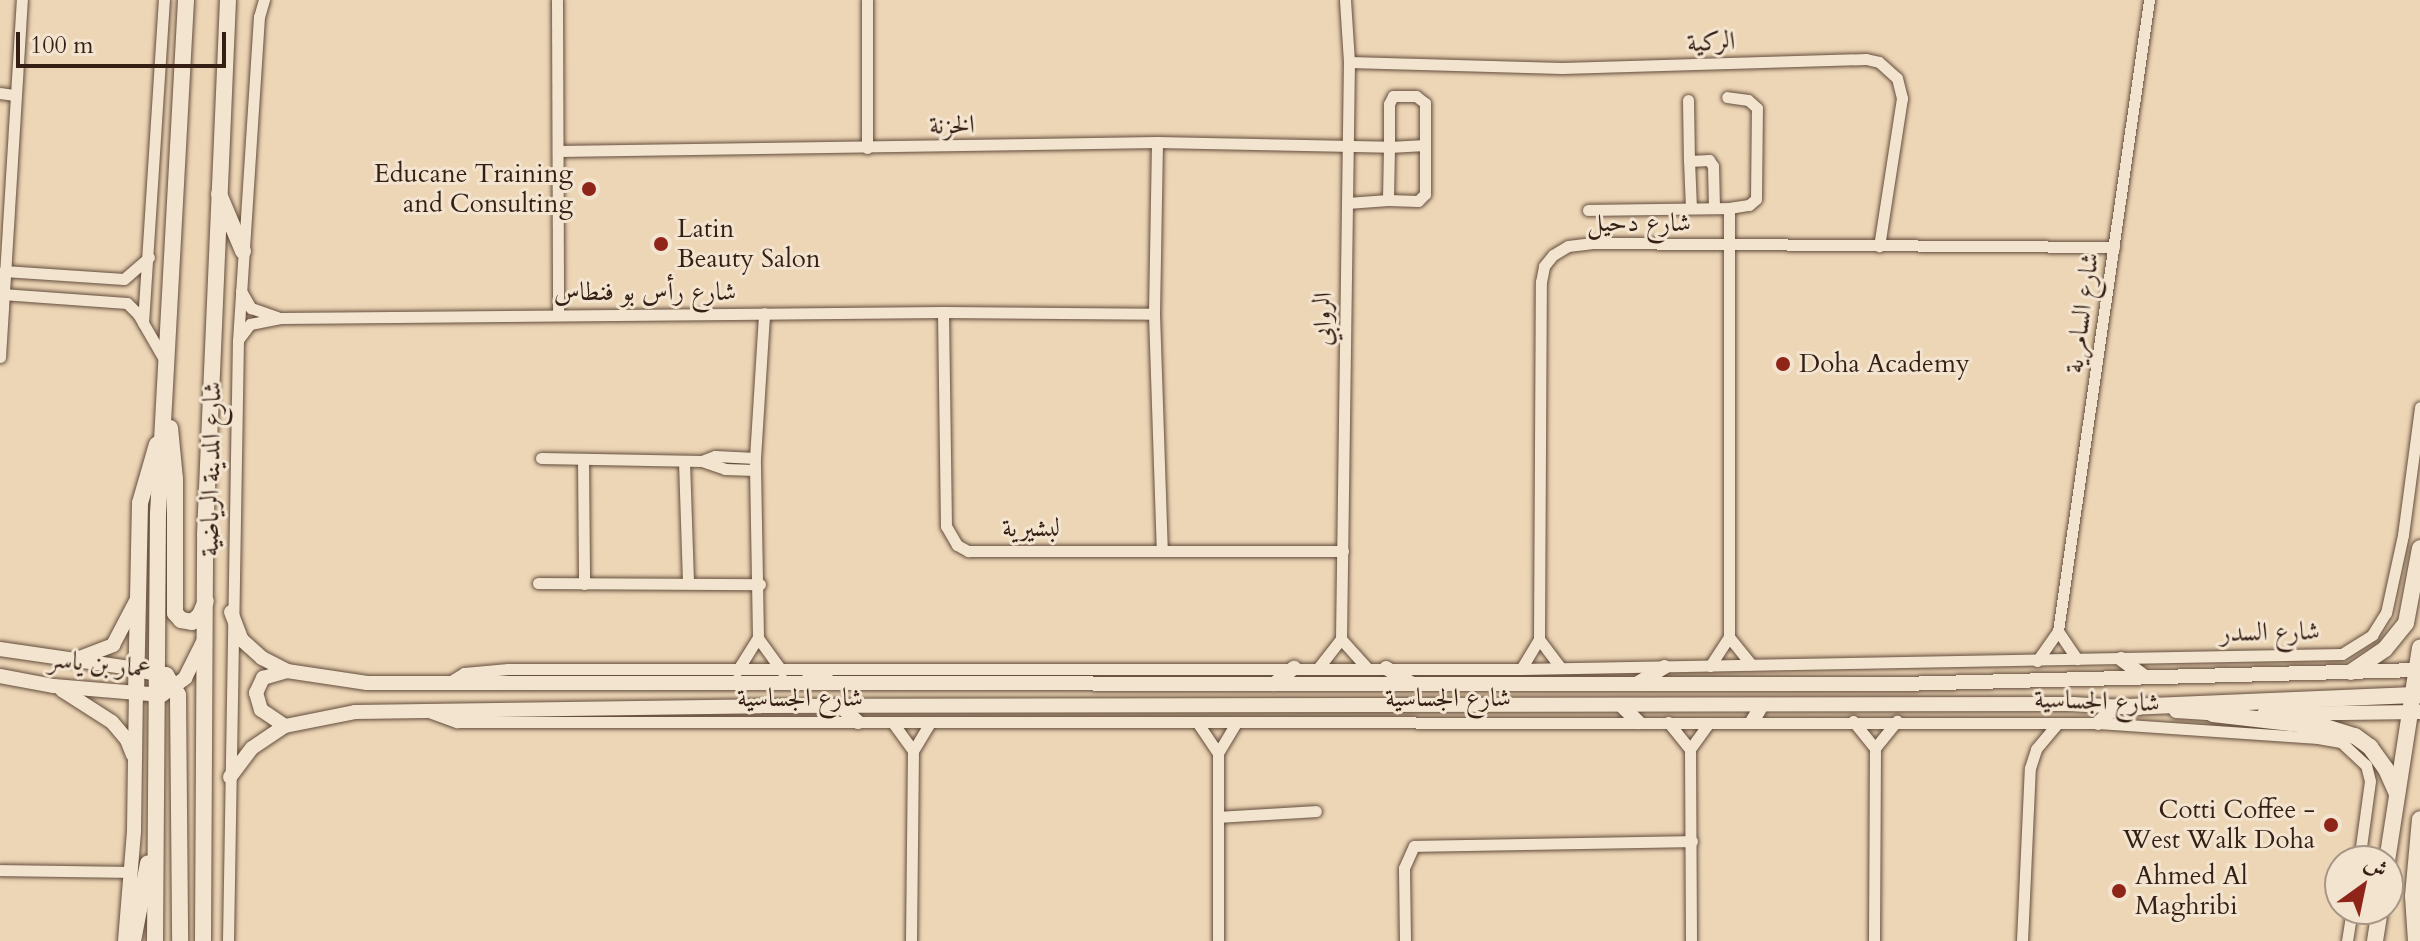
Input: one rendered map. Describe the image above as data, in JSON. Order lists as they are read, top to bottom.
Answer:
{
  "streets": {
    "main road": ["شارع المدينة الرياضية"],
    "street": [
      "الركية",
      "الخزنة",
      "شارع دحيل",
      "شارع رأس بو فنطاس",
      "شارع السامرية",
      "الروابي",
      "لبشيرية",
      "شارع السدر",
      "عمار بن ياسر",
      "شارع الجساسية"
    ]
  },
  "crossings": [
    ["الركية", "شارع دحيل"],
    ["الركية", "الروابي"],
    ["الخزنة", "الروابي"],
    ["شارع دحيل", "شارع السامرية"],
    ["شارع رأس بو فنطاس", "شارع المدينة الرياضية"],
    ["شارع رأس بو فنطاس", "لبشيرية"],
    ["شارع السامرية", "شارع الجساسية"],
    ["الروابي", "لبشيرية"],
    ["شارع المدينة الرياضية", "عمار بن ياسر"],
    ["شارع السدر", "شارع الجساسية"]
  ],
  "places": [
    "Educane Training and Consulting",
    "Latin Beauty Salon",
    "Doha Academy",
    "Cotti Coffee - West Walk Doha",
    "Ahmed Al Maghribi"
  ],
  "scale_bar": "100 m",
  "north": "top right"
}
